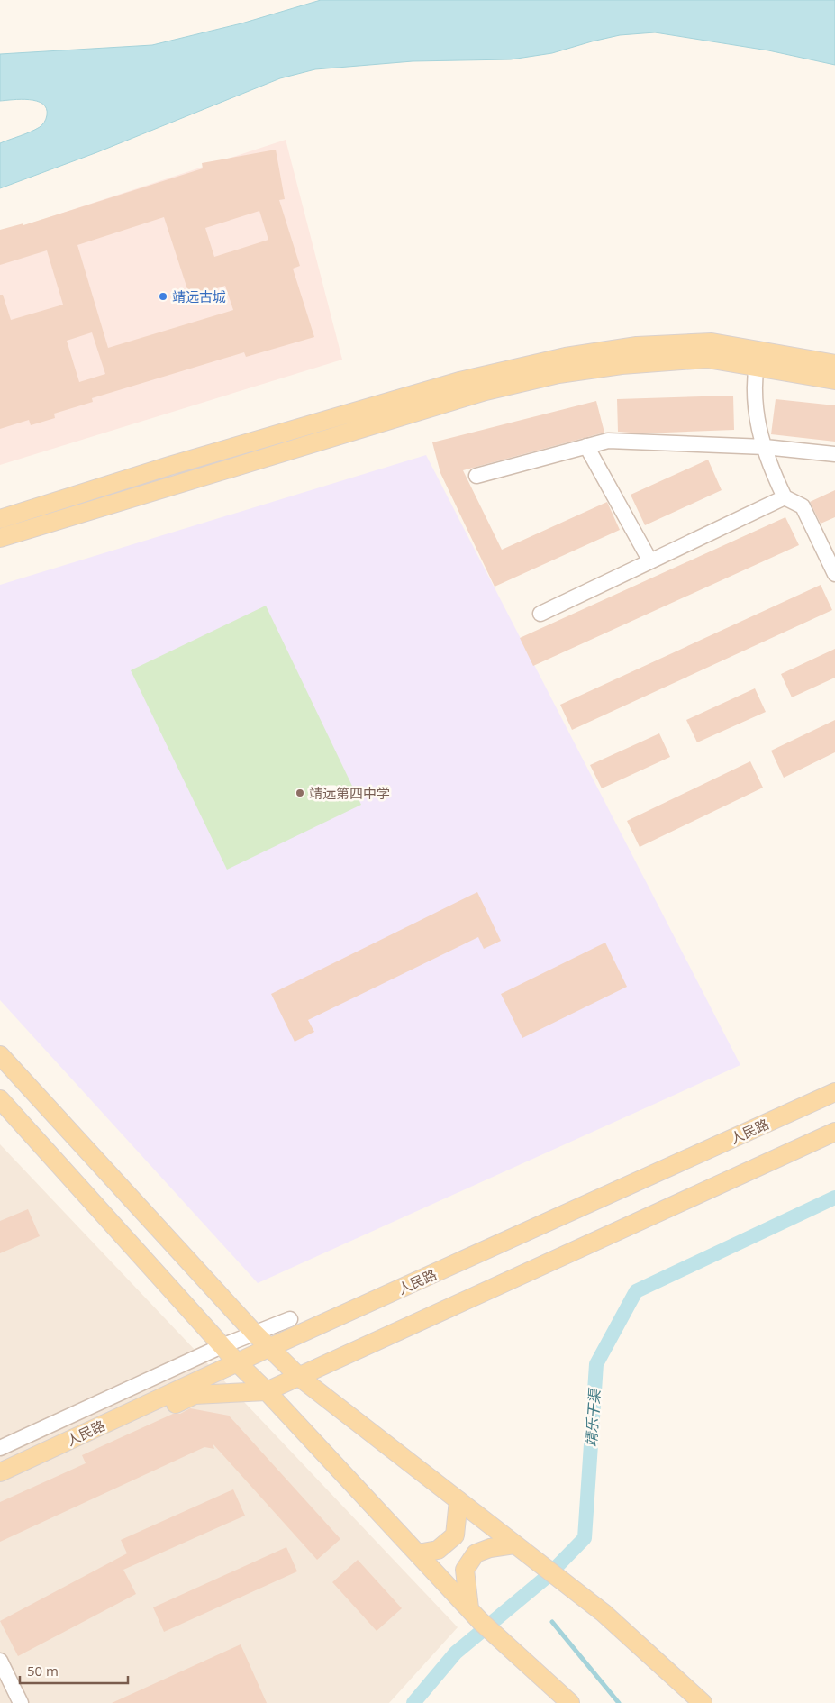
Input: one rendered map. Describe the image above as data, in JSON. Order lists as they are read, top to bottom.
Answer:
{
  "streets": {
    "main road": ["人民路"]
  },
  "water": ["靖乐干渠"],
  "places": ["靖远古城", "靖远第四中学"],
  "scale_bar": "50 m"
}
